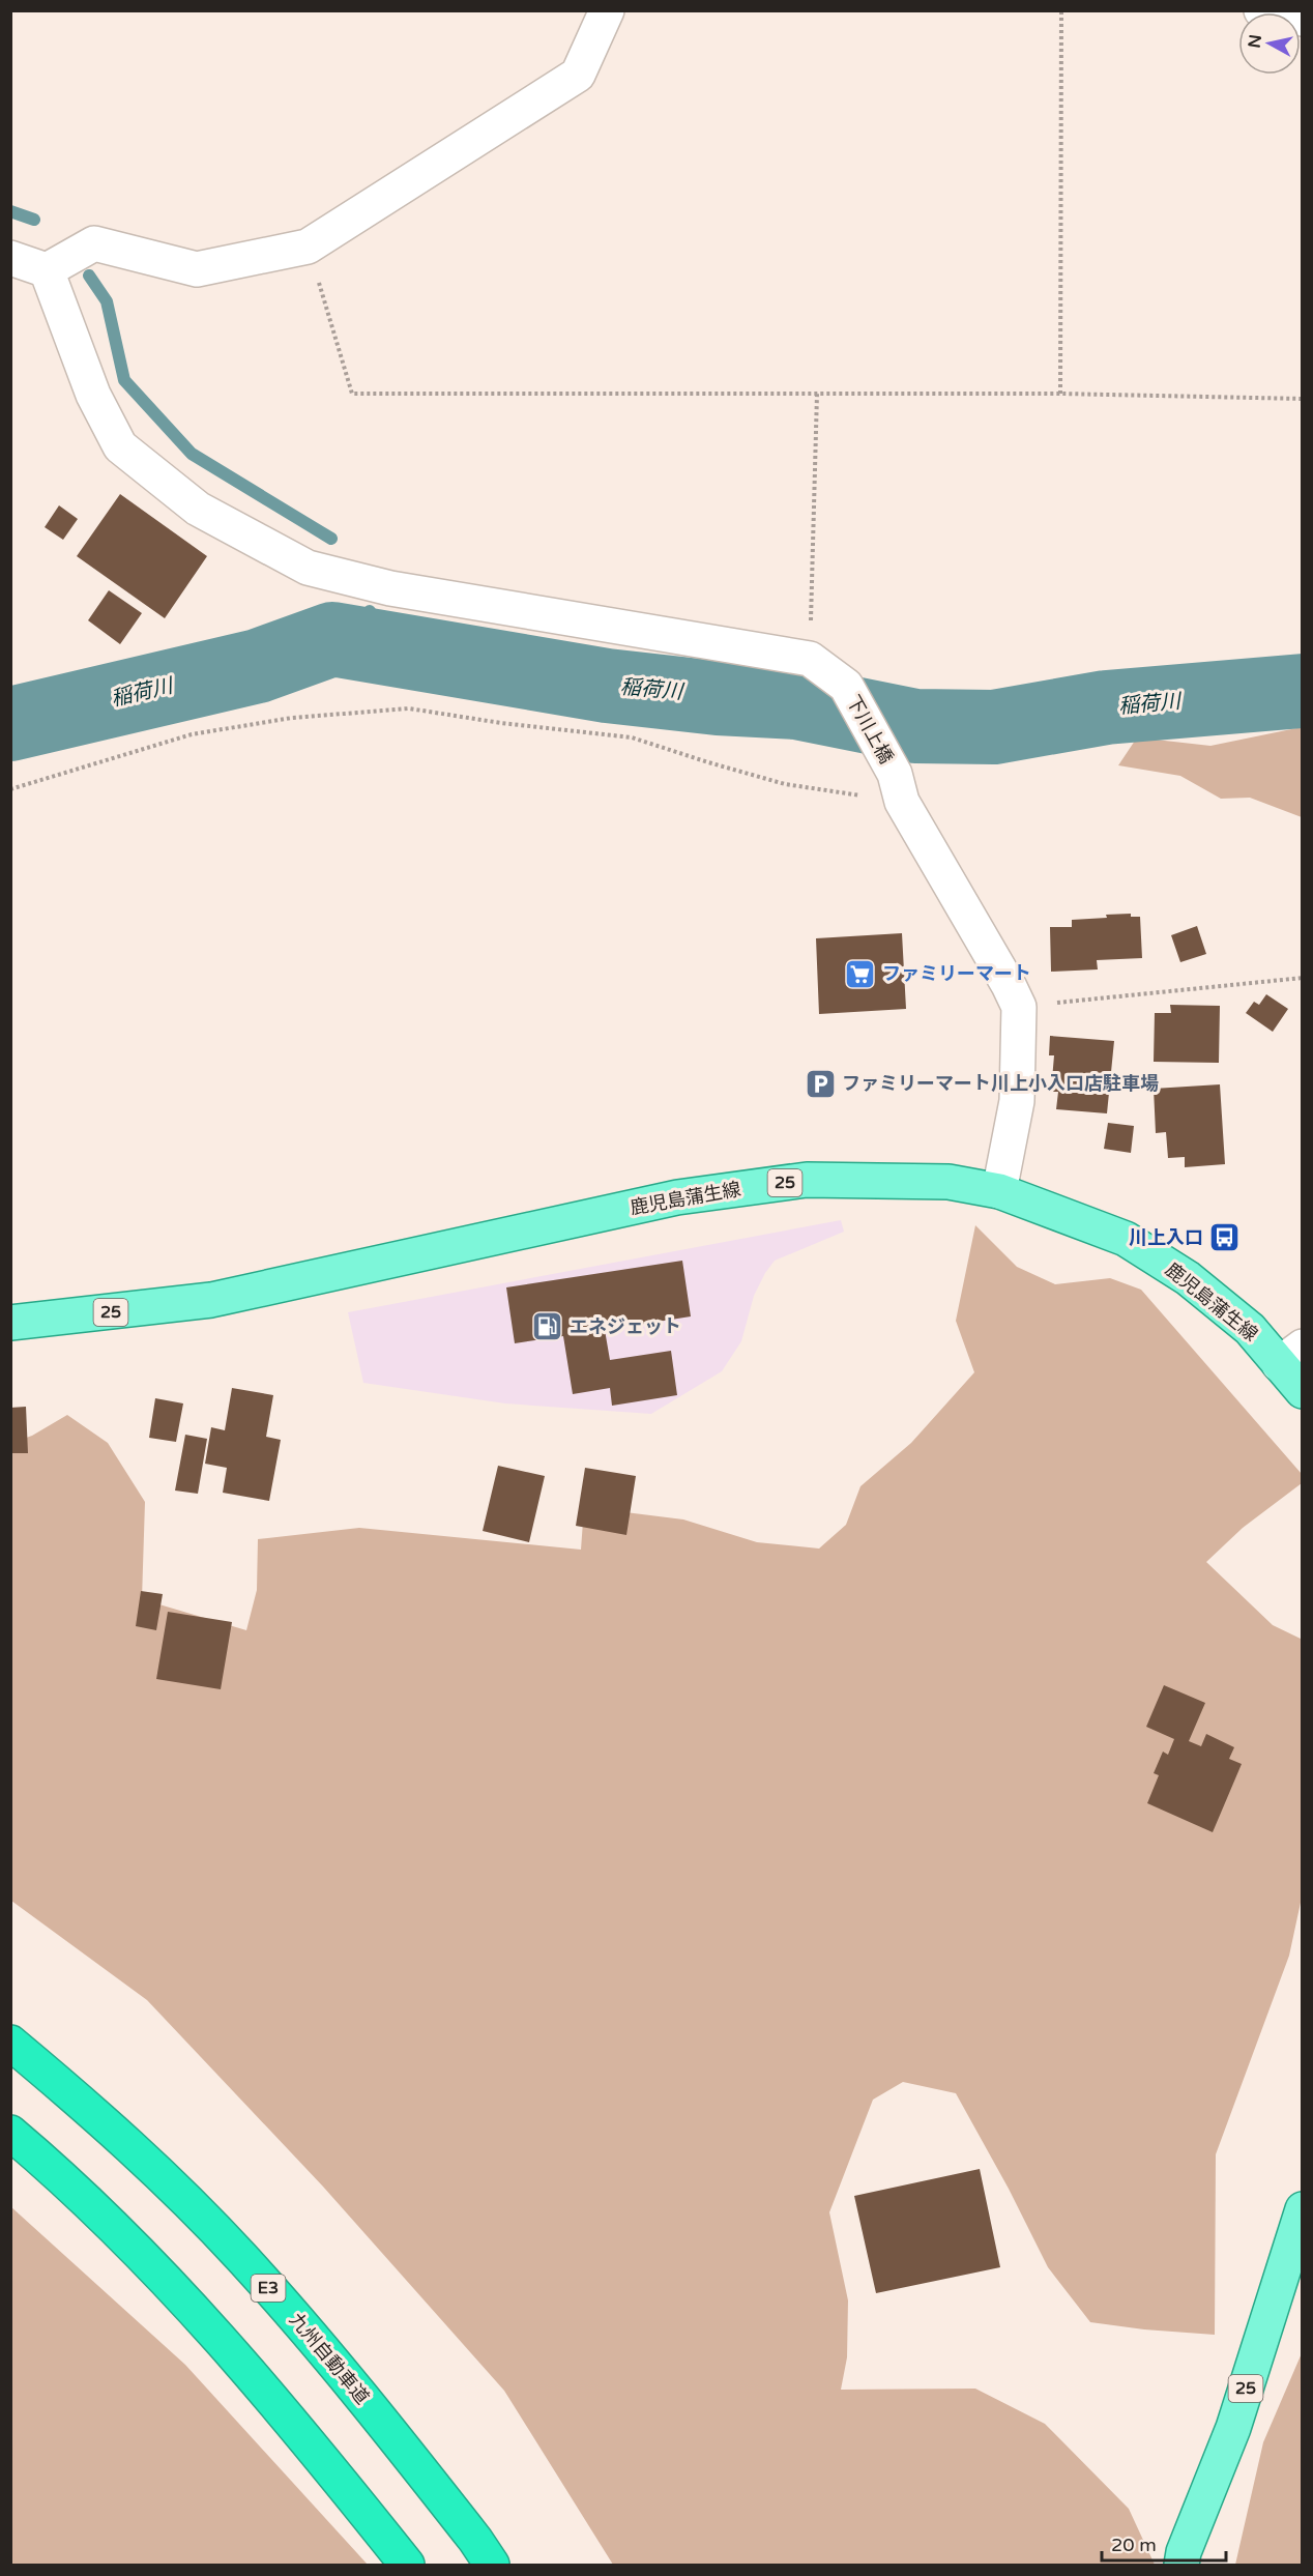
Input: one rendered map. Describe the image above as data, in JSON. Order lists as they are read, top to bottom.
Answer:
{
  "streets": {
    "highway": ["E3", "九州自動車道"],
    "main road": ["25", "鹿児島蒲生線"],
    "street": ["下川上橋"]
  },
  "water": ["稲荷川"],
  "places": {
    "supermarket": ["ファミリーマート"],
    "parking": ["ファミリーマート川上小入口店駐車場"],
    "bus stop": ["川上入口"],
    "fuel station": ["エネジェット"]
  },
  "scale_bar": "20 m",
  "north": "left"
}
